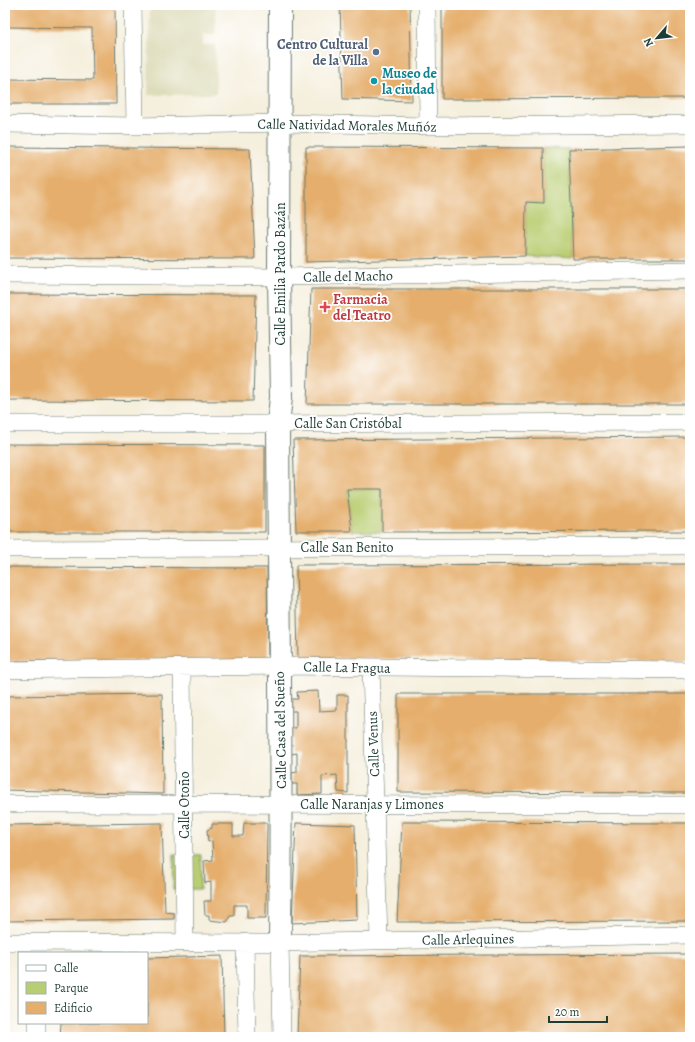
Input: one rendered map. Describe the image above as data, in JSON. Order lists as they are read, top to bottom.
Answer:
{
  "streets": {
    "street": [
      "Calle Natividad Morales Muñóz",
      "Calle Emilia Pardo Bazán",
      "Calle del Macho",
      "Calle San Cristóbal",
      "Calle San Benito",
      "Calle La Fragua",
      "Calle Casa del Sueño",
      "Calle Venus",
      "Calle Naranjas y Limones",
      "Calle Otoño",
      "Calle Arlequines"
    ]
  },
  "crossings": [
    ["Calle Natividad Morales Muñóz", "Calle Emilia Pardo Bazán"],
    ["Calle Emilia Pardo Bazán", "Calle del Macho"],
    ["Calle Emilia Pardo Bazán", "Calle San Cristóbal"],
    ["Calle Emilia Pardo Bazán", "Calle Casa del Sueño"],
    ["Calle San Cristóbal", "Calle Casa del Sueño"],
    ["Calle San Benito", "Calle Casa del Sueño"],
    ["Calle La Fragua", "Calle Casa del Sueño"],
    ["Calle La Fragua", "Calle Venus"],
    ["Calle La Fragua", "Calle Otoño"],
    ["Calle Casa del Sueño", "Calle Naranjas y Limones"],
    ["Calle Casa del Sueño", "Calle Arlequines"],
    ["Calle Venus", "Calle Naranjas y Limones"],
    ["Calle Venus", "Calle Arlequines"],
    ["Calle Naranjas y Limones", "Calle Otoño"],
    ["Calle Otoño", "Calle Arlequines"]
  ],
  "places": {
    "other": ["Centro Cultural de la Villa", "Museo de la ciudad"],
    "health": ["Farmacia del Teatro"]
  },
  "legend": ["Calle", "Parque", "Edificio"],
  "scale_bar": "20 m",
  "north": "bottom left"
}
